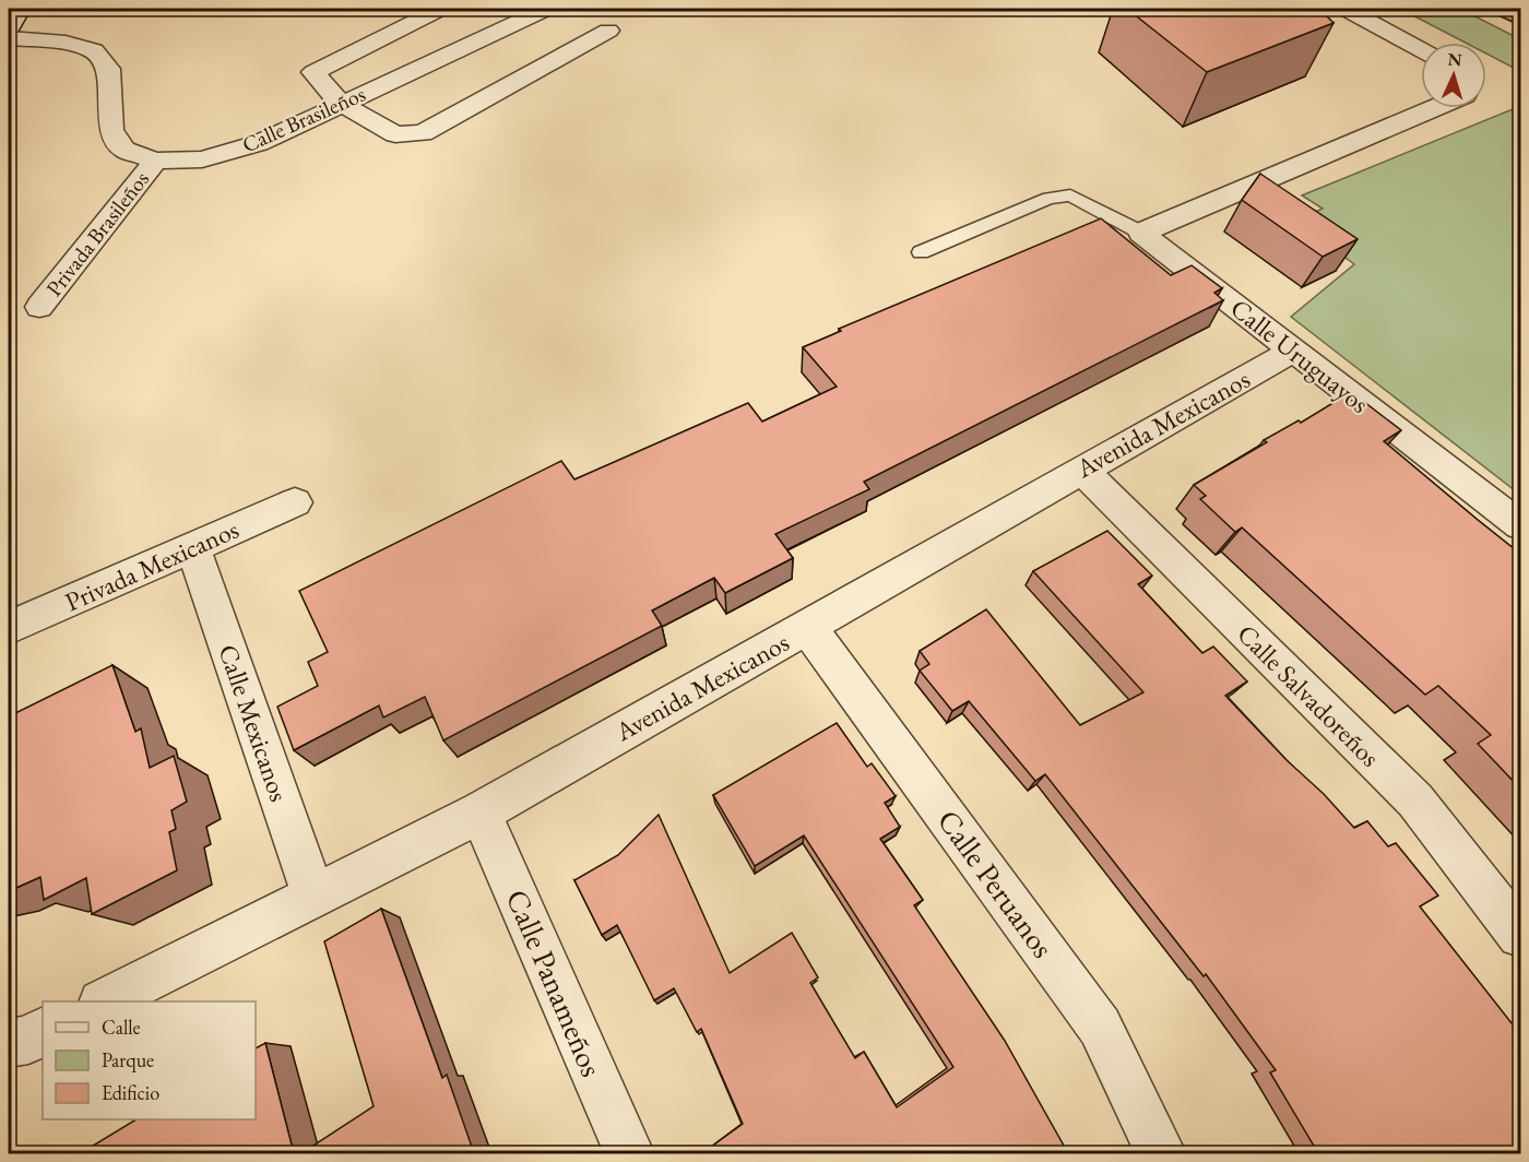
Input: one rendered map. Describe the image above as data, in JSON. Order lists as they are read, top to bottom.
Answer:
{
  "streets": {
    "street": [
      "Calle Brasileños",
      "Privada Brasileños",
      "Calle Uruguayos",
      "Avenida Mexicanos",
      "Privada Mexicanos",
      "Calle Salvadoreños",
      "Calle Mexicanos",
      "Calle Peruanos",
      "Calle Panameños"
    ]
  },
  "crossings": [
    ["Calle Brasileños", "Privada Brasileños"],
    ["Calle Uruguayos", "Avenida Mexicanos"],
    ["Avenida Mexicanos", "Calle Salvadoreños"],
    ["Avenida Mexicanos", "Calle Mexicanos"],
    ["Avenida Mexicanos", "Calle Peruanos"],
    ["Avenida Mexicanos", "Calle Panameños"],
    ["Privada Mexicanos", "Calle Mexicanos"]
  ],
  "legend": ["Calle", "Parque", "Edificio"],
  "north": "top"
}
